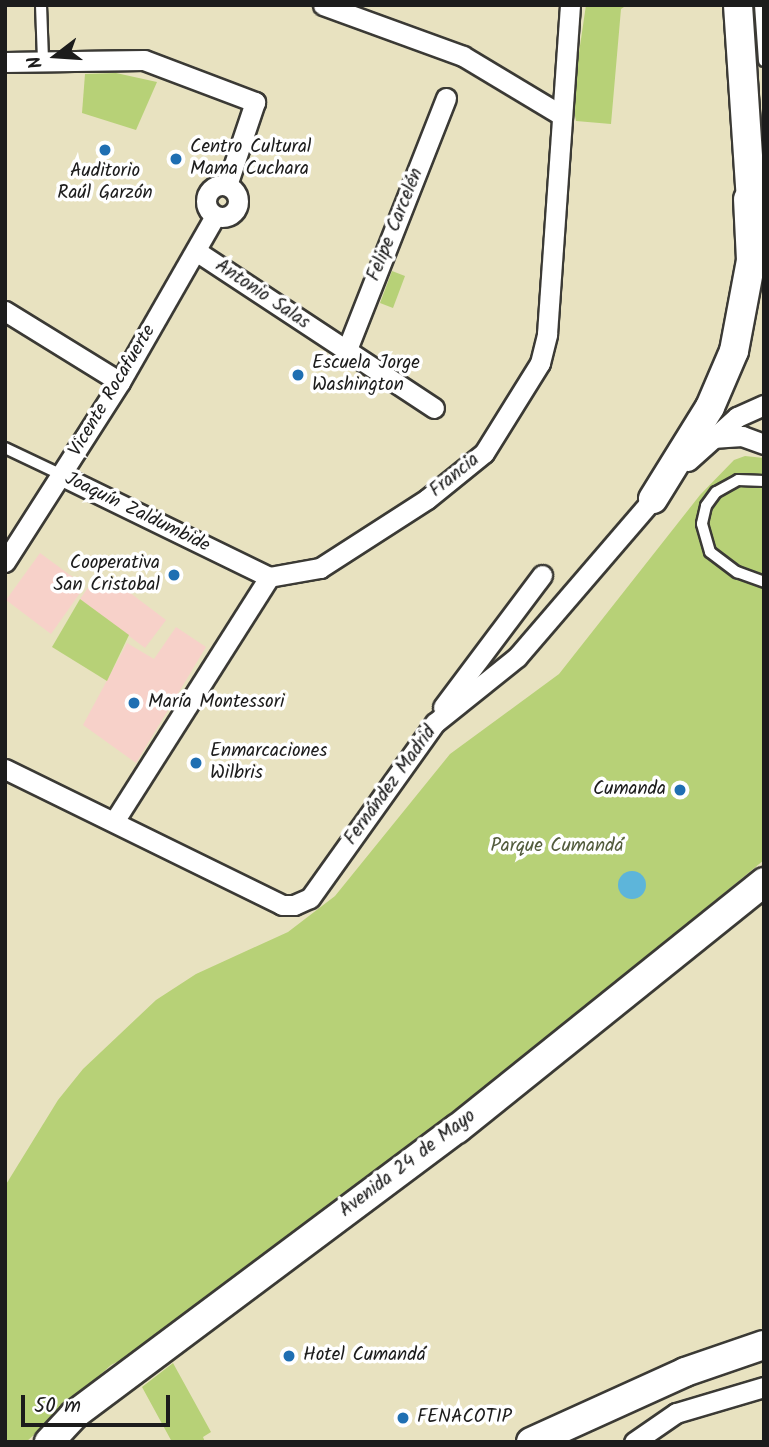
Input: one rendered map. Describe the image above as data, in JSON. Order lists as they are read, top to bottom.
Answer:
{
  "streets": {
    "main road": ["Avenida 24 de Mayo"],
    "street": [
      "Felipe Carcelén",
      "Antonio Salas",
      "Vicente Rocafuerte",
      "Francia",
      "Joaquín Zaldumbide",
      "Fernández Madrid"
    ]
  },
  "crossings": [
    ["Felipe Carcelén", "Antonio Salas"],
    ["Antonio Salas", "Vicente Rocafuerte"],
    ["Vicente Rocafuerte", "Joaquín Zaldumbide"],
    ["Francia", "Joaquín Zaldumbide"]
  ],
  "parks": ["Parque Cumandá"],
  "places": [
    "Auditorio Raúl Garzón",
    "Centro Cultural Mama Cuchara",
    "Escuela Jorge Washington",
    "Cooperativa San Cristobal",
    "María Montessori",
    "Enmarcaciones Wilbris",
    "Cumanda",
    "Hotel Cumandá",
    "FENACOTIP"
  ],
  "scale_bar": "50 m",
  "north": "left"
}
